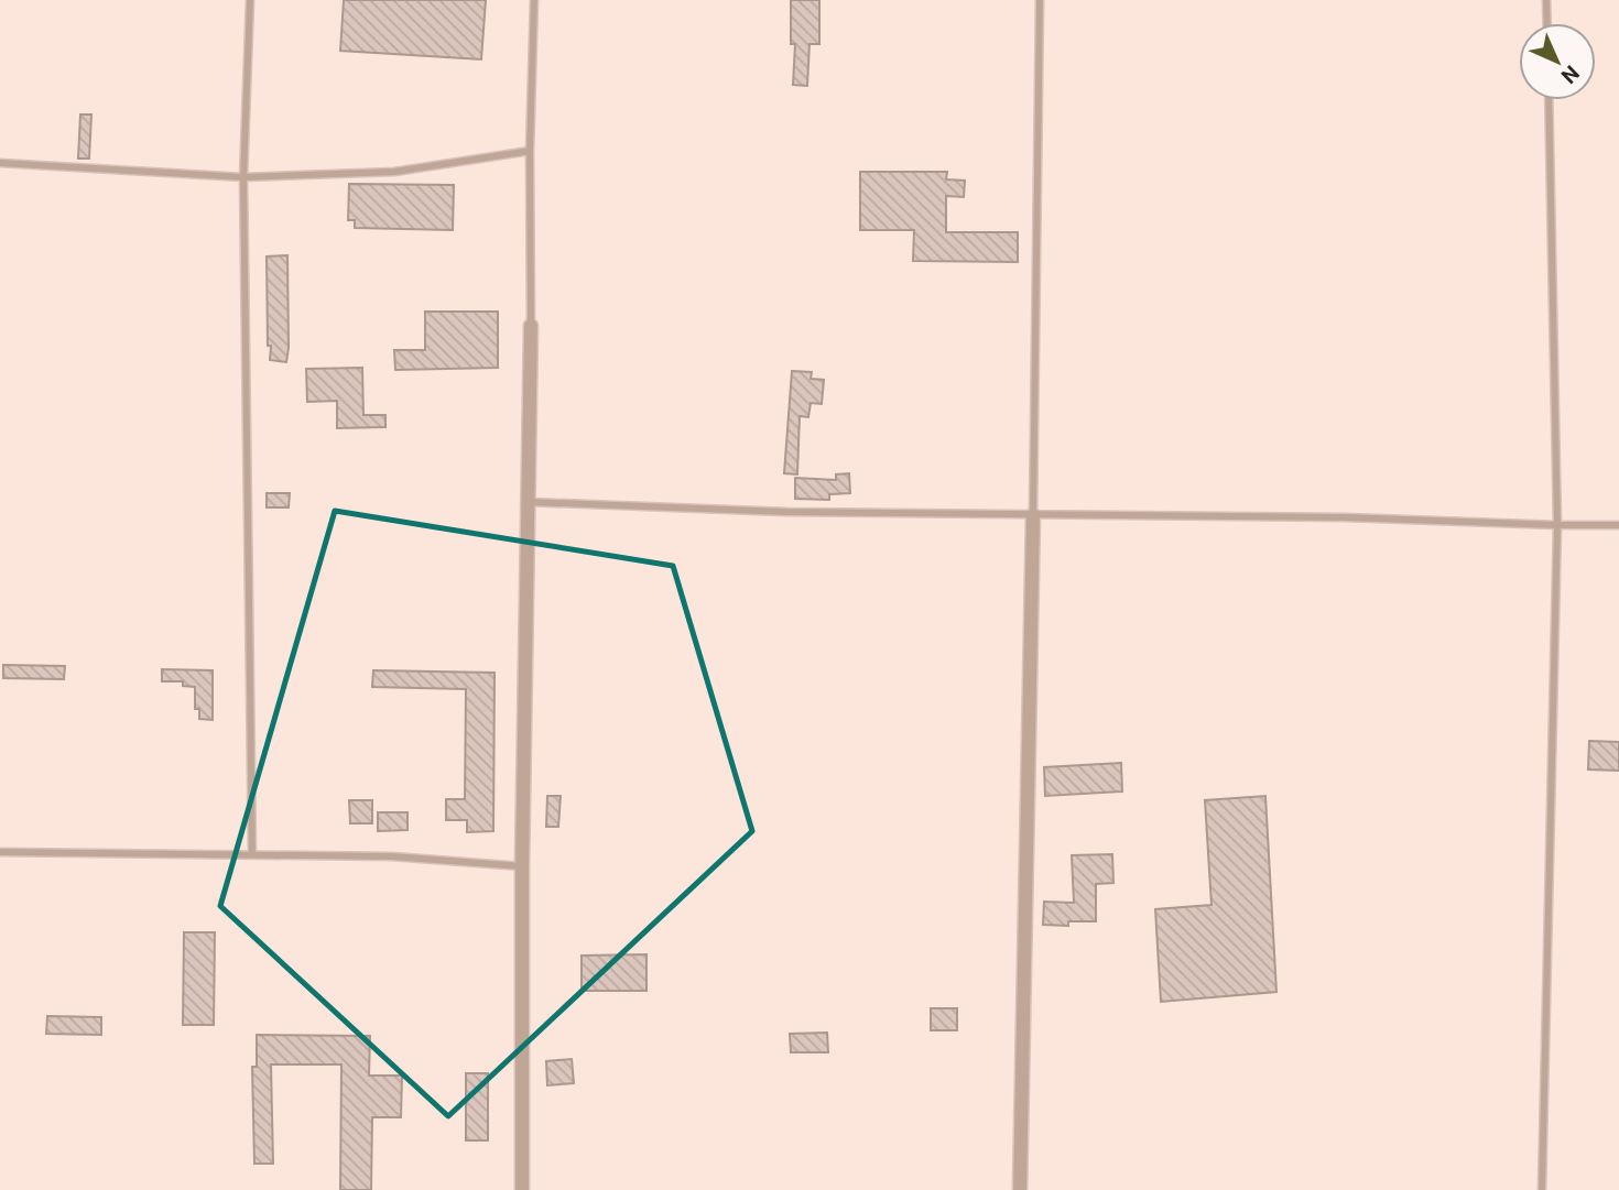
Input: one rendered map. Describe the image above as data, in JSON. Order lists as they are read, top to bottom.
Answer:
{
  "north": "bottom right"
}
